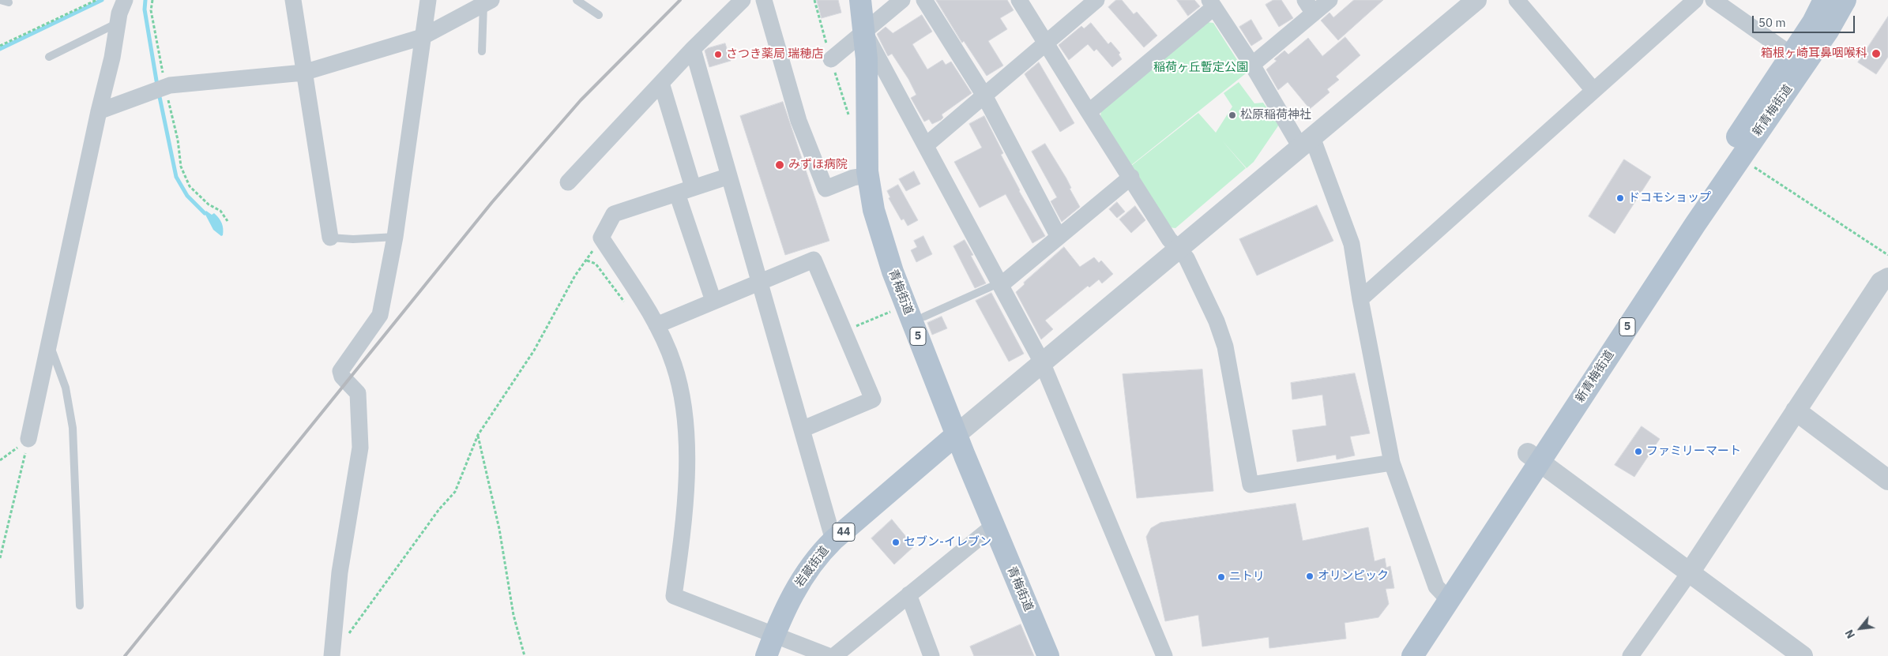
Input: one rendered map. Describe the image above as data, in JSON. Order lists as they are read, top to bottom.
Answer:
{
  "streets": {
    "main road": [
      "新青梅街道",
      "青梅街道",
      "5",
      "44",
      "岩蔵街道"
    ]
  },
  "crossings": [
    ["青梅街道", "岩蔵街道"]
  ],
  "parks": ["稲荷ヶ丘暫定公園"],
  "places": [
    "箱根ヶ崎耳鼻咽喉科",
    "さつき薬局 瑞穂店",
    "松原稲荷神社",
    "みずほ病院",
    "ドコモショップ",
    "ファミリーマート",
    "セブン-イレブン",
    "オリンピック",
    "ニトリ"
  ],
  "scale_bar": "50 m",
  "north": "bottom left"
}
